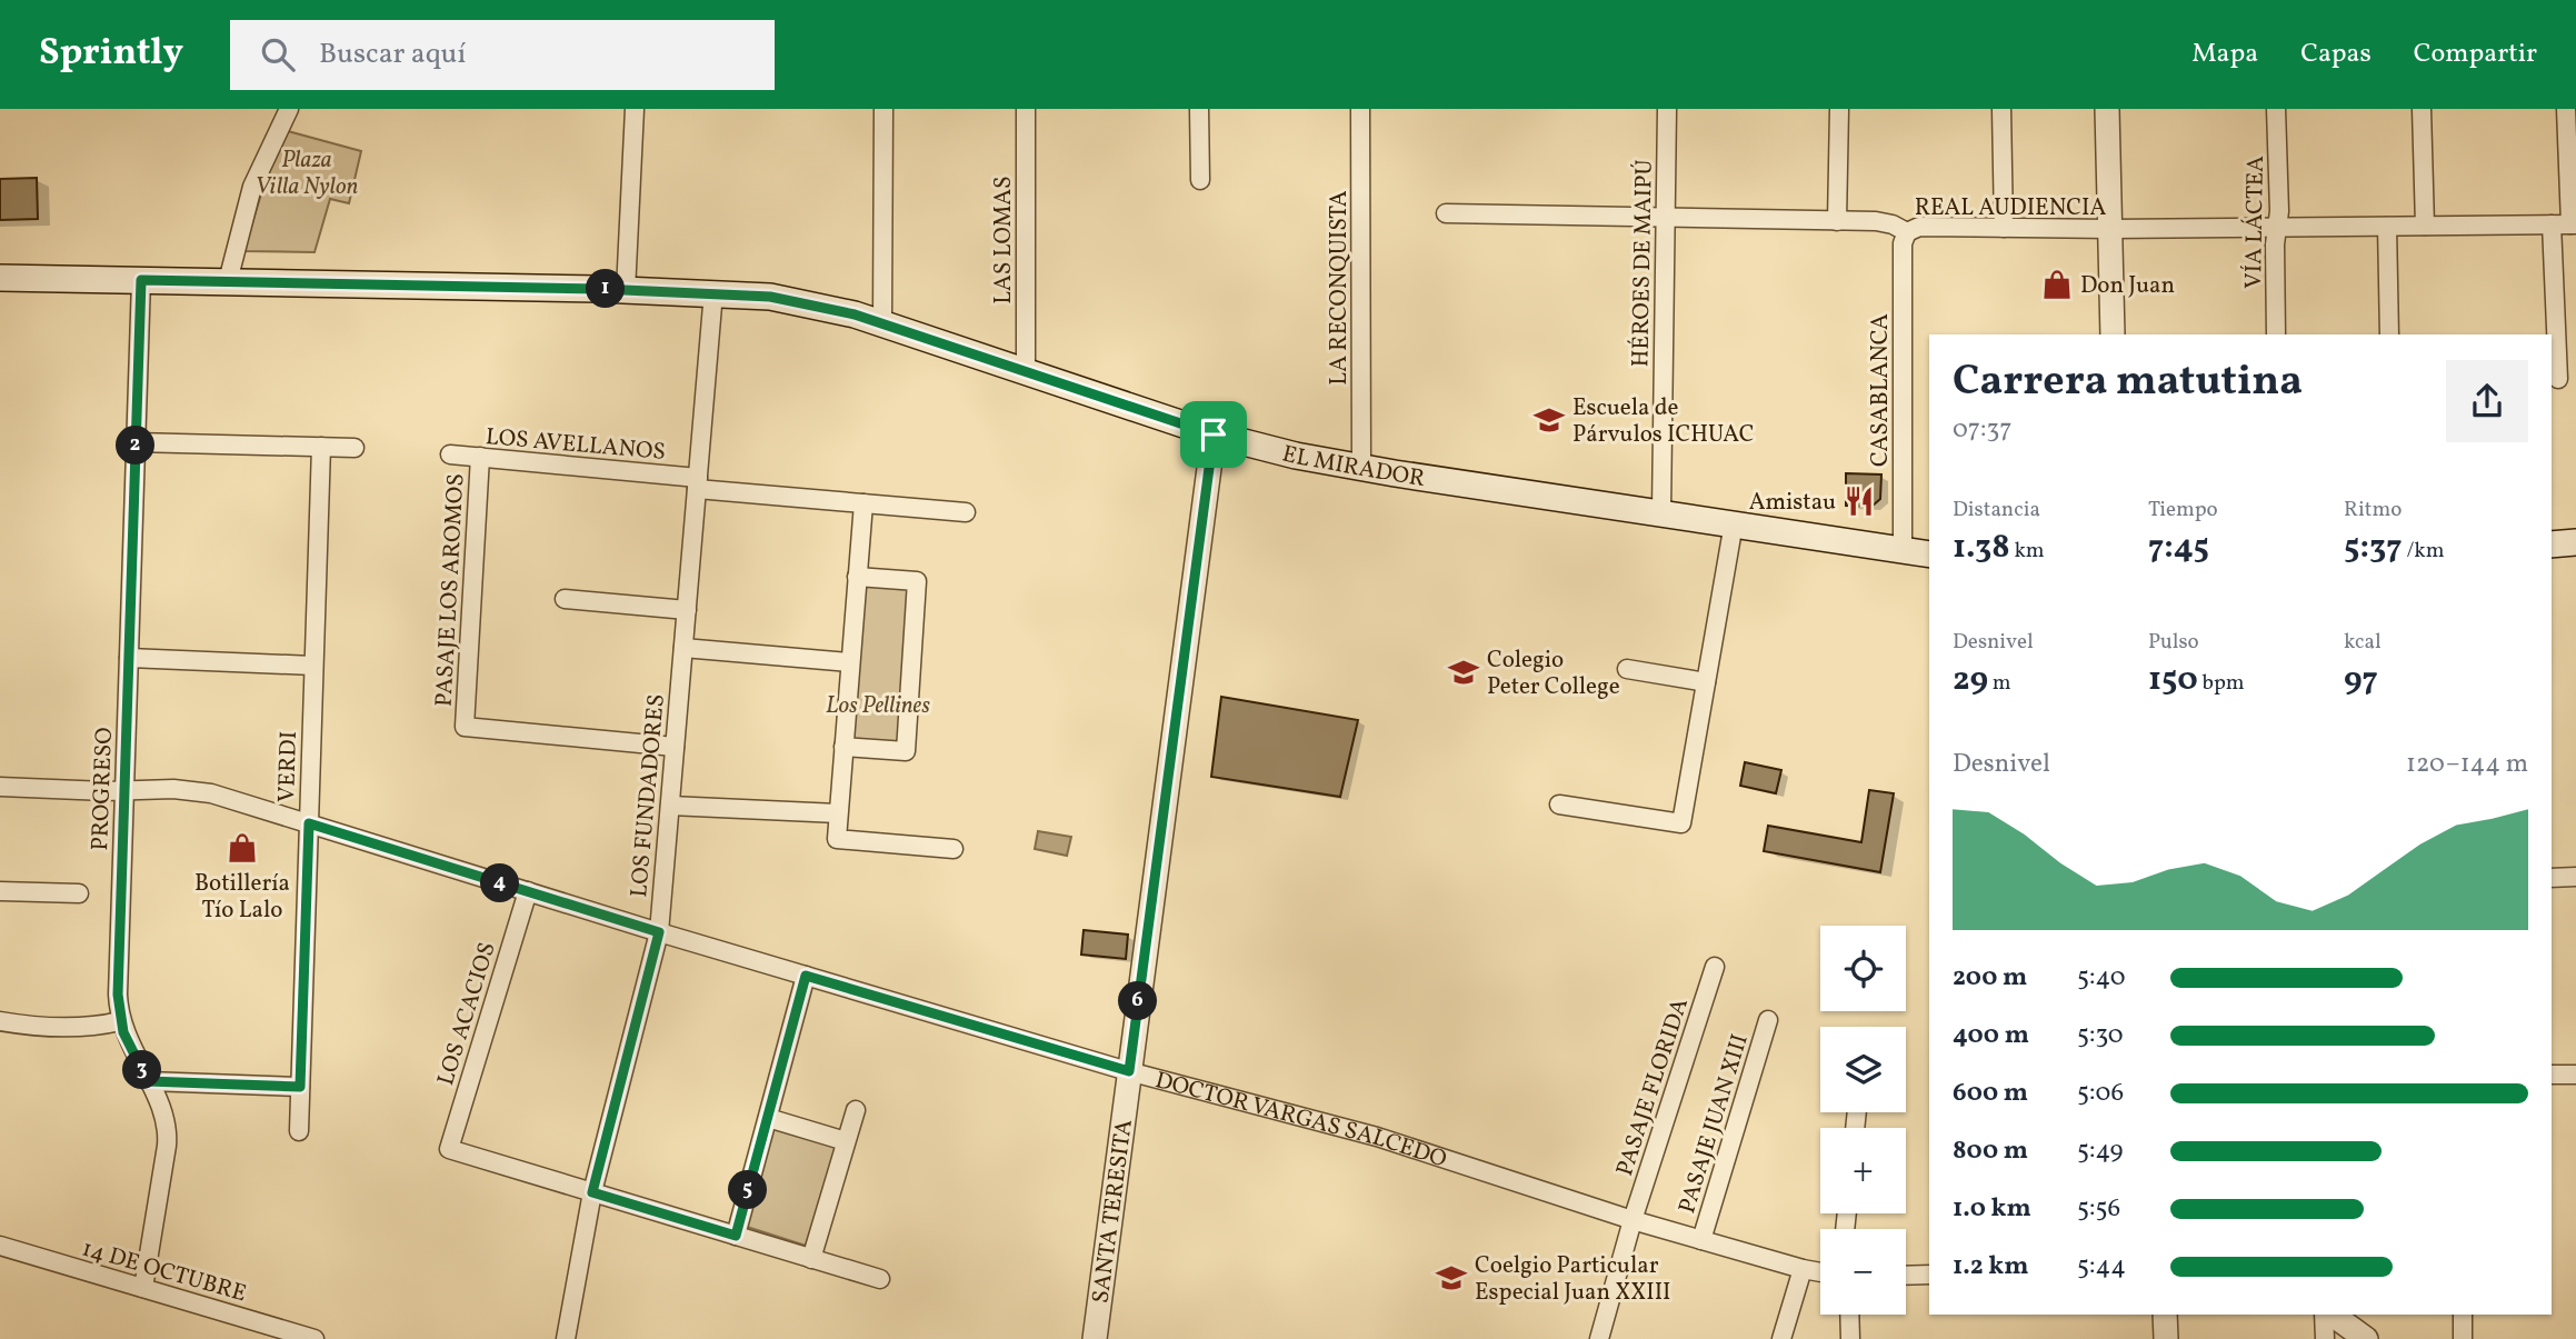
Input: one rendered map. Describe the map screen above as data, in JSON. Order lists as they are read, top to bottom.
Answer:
{
  "streets": {
    "main road": ["EL MIRADOR"],
    "street": [
      "REAL AUDIENCIA",
      "VÍA LÁCTEA",
      "LAS LOMAS",
      "HÉROES DE MAIPÚ",
      "LA RECONQUISTA",
      "CASABLANCA",
      "LOS AVELLANOS",
      "PASAJE LOS AROMOS",
      "VERDI",
      "PROGRESO",
      "LOS FUNDADORES",
      "LOS ACACIOS",
      "PASAJE FLORIDA",
      "DOCTOR VARGAS SALCEDO",
      "PASAJE JUAN XIII",
      "SANTA TERESITA",
      "14 DE OCTUBRE"
    ]
  },
  "crossings": [
    ["REAL AUDIENCIA", "VÍA LÁCTEA"],
    ["REAL AUDIENCIA", "HÉROES DE MAIPÚ"],
    ["REAL AUDIENCIA", "CASABLANCA"],
    ["LAS LOMAS", "EL MIRADOR"],
    ["HÉROES DE MAIPÚ", "EL MIRADOR"],
    ["LA RECONQUISTA", "EL MIRADOR"],
    ["CASABLANCA", "EL MIRADOR"],
    ["LOS AVELLANOS", "PASAJE LOS AROMOS"],
    ["LOS AVELLANOS", "LOS FUNDADORES"],
    ["EL MIRADOR", "PROGRESO"],
    ["EL MIRADOR", "LOS FUNDADORES"],
    ["EL MIRADOR", "SANTA TERESITA"],
    ["PASAJE LOS AROMOS", "LOS FUNDADORES"],
    ["VERDI", "DOCTOR VARGAS SALCEDO"],
    ["PROGRESO", "DOCTOR VARGAS SALCEDO"],
    ["PROGRESO", "14 DE OCTUBRE"],
    ["LOS FUNDADORES", "LOS ACACIOS"],
    ["LOS FUNDADORES", "DOCTOR VARGAS SALCEDO"],
    ["LOS ACACIOS", "DOCTOR VARGAS SALCEDO"],
    ["PASAJE FLORIDA", "DOCTOR VARGAS SALCEDO"],
    ["DOCTOR VARGAS SALCEDO", "PASAJE JUAN XIII"],
    ["DOCTOR VARGAS SALCEDO", "SANTA TERESITA"]
  ],
  "parks": ["Plaza Villa Nylon", "Los Pellines"],
  "places": {
    "shop": ["Don Juan", "Botillería Tío Lalo"],
    "school or university": ["Escuela de Párvulos ICHUAC", "Colegio Peter College", "Coelgio Particular Especial Juan XXIII"],
    "restaurant": ["Amistau"]
  },
  "page": {
    "header": "Sprintly",
    "search": "Buscar aquí",
    "nav": ["Mapa", "Capas", "Compartir"],
    "pins": [
      "1",
      "2",
      "4",
      "6",
      "3",
      "5"
    ],
    "heading": ["Carrera matutina", "07:37"],
    "stats": [
      ["Distancia", "1.38 km"],
      ["Tiempo", "7:45"],
      ["Ritmo", "5:37 /km"],
      ["Desnivel", "29 m"],
      ["Pulso", "150 bpm"],
      ["kcal", "97"]
    ],
    "chart": ["Desnivel", "120–144 m"],
    "map_buttons": ["+", "−"],
    "list": [
      {
        "name": "200 m",
        "note": "5:40"
      },
      {
        "name": "400 m",
        "note": "5:30"
      },
      {
        "name": "600 m",
        "note": "5:06"
      },
      {
        "name": "800 m",
        "note": "5:49"
      },
      {
        "name": "1.0 km",
        "note": "5:56"
      },
      {
        "name": "1.2 km",
        "note": "5:44"
      }
    ]
  }
}
